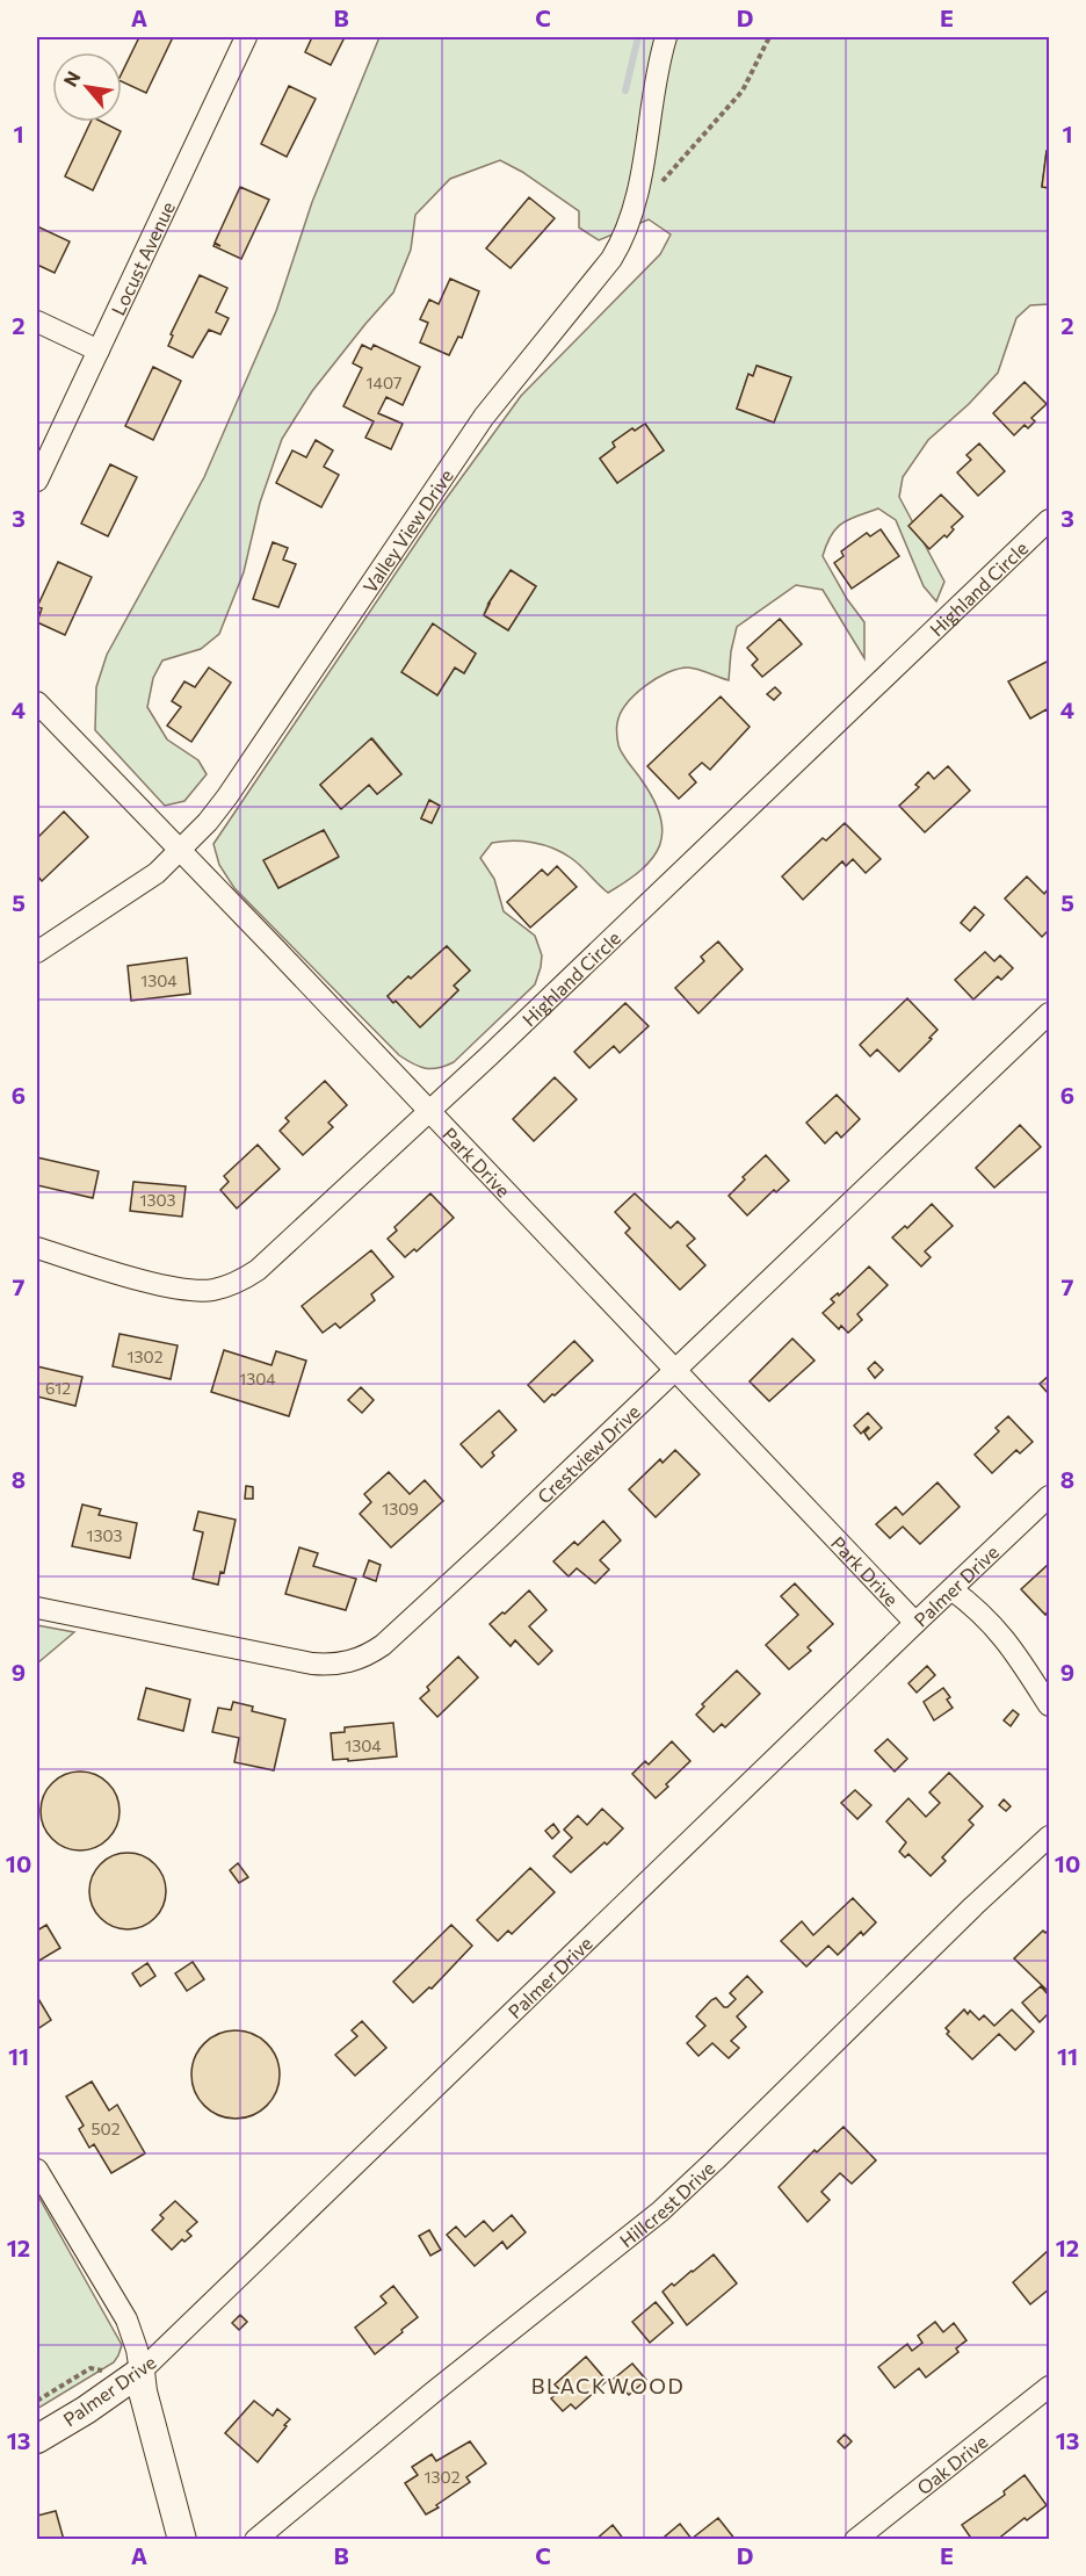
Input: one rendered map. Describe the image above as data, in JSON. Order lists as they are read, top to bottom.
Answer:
{
  "streets": {
    "street": [
      "Locust Avenue",
      "Valley View Drive",
      "Highland Circle",
      "Park Drive",
      "Crestview Drive",
      "Palmer Drive",
      "Hillcrest Drive",
      "Oak Drive"
    ]
  },
  "crossings": [
    ["Valley View Drive", "Park Drive"],
    ["Highland Circle", "Park Drive"],
    ["Park Drive", "Crestview Drive"],
    ["Park Drive", "Palmer Drive"]
  ],
  "districts": ["BLACKWOOD"],
  "house_numbers": [
    "1407",
    "1304",
    "1303",
    "1302",
    "1304",
    "612",
    "1309",
    "1303",
    "1304",
    "502",
    "1302"
  ],
  "north": "top left",
  "grid": {
    "columns": [
      "A",
      "B",
      "C",
      "D",
      "E"
    ],
    "rows": [
      "1",
      "2",
      "3",
      "4",
      "5",
      "6",
      "7",
      "8",
      "9",
      "10",
      "11",
      "12",
      "13"
    ]
  }
}
